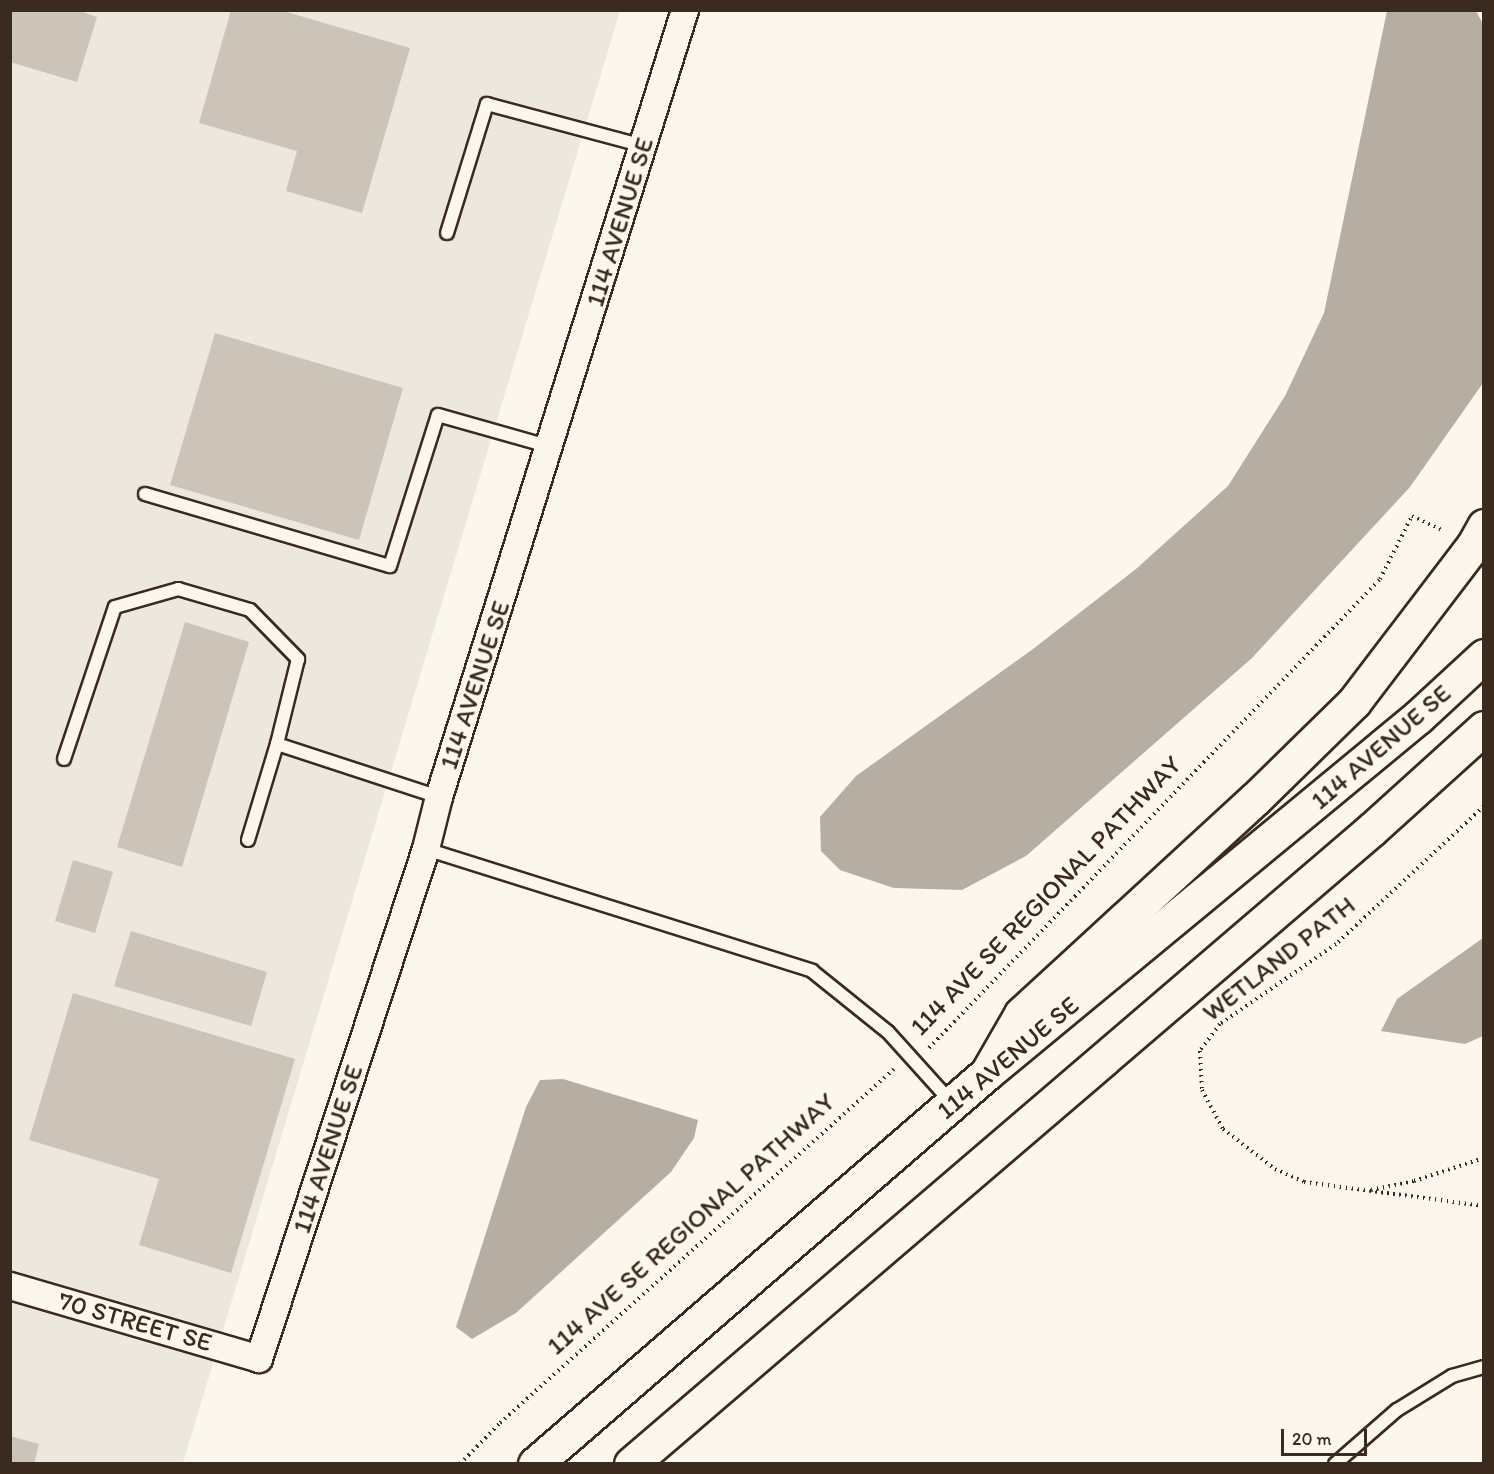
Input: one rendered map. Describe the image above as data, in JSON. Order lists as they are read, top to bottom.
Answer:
{
  "streets": {
    "main road": ["114 AVENUE SE"],
    "street": ["70 STREET SE"],
    "path": ["114 AVE SE REGIONAL PATHWAY", "WETLAND PATH"]
  },
  "crossings": [
    ["114 AVENUE SE", "70 STREET SE"]
  ],
  "scale_bar": "20 m"
}
